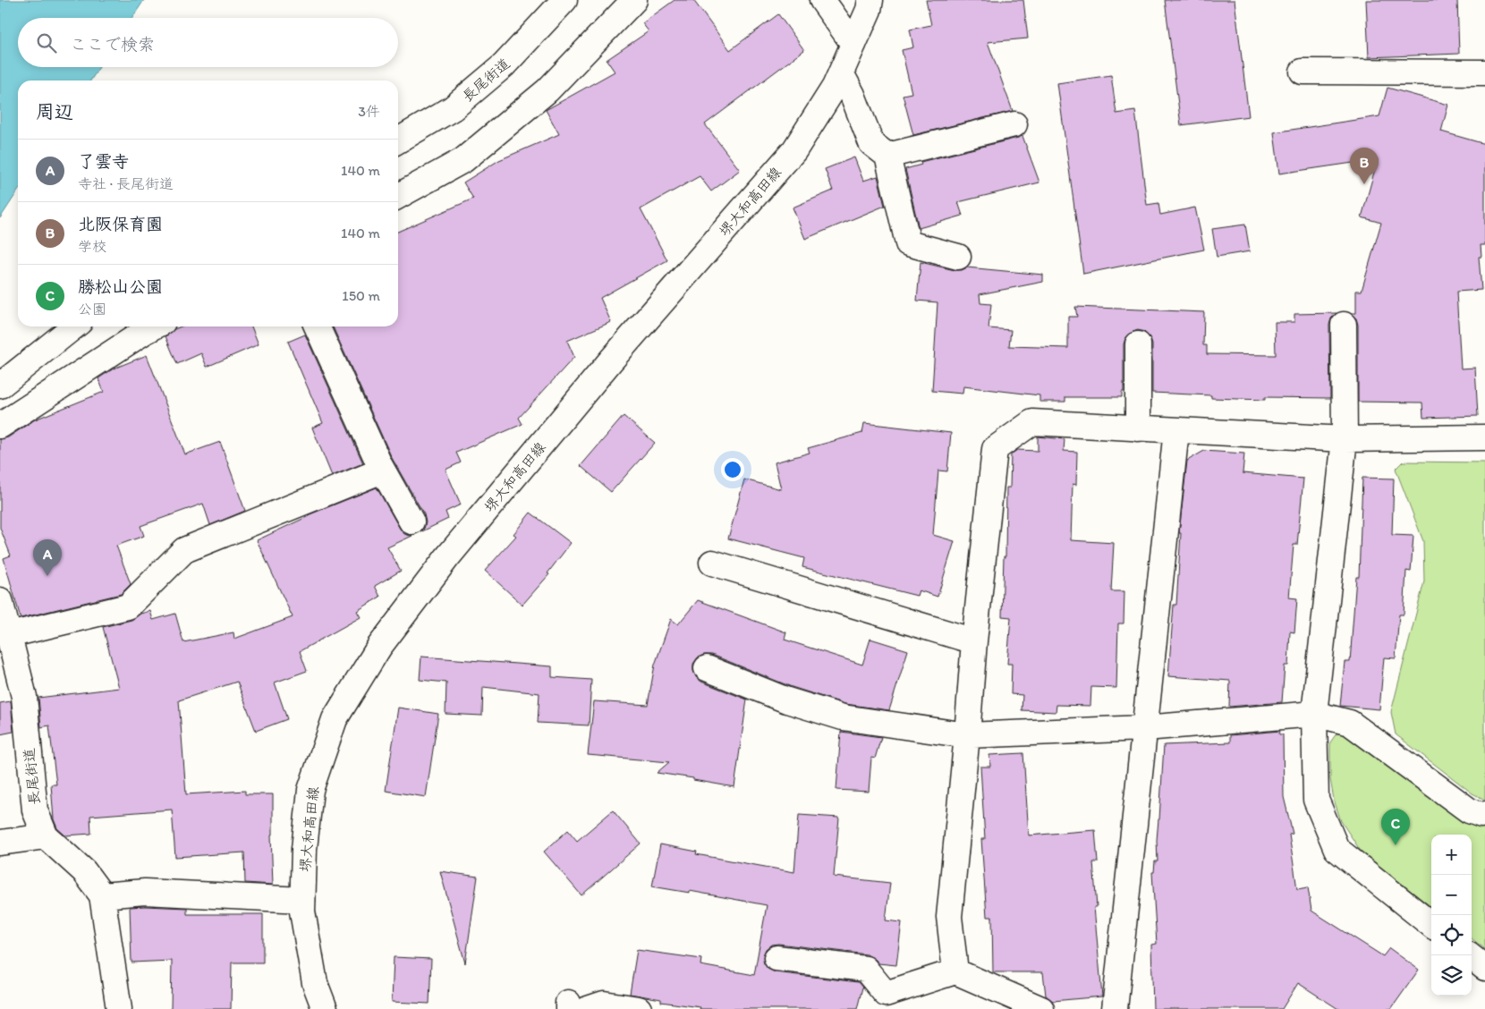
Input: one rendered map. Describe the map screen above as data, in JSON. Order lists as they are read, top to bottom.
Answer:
{
  "streets": {
    "street": ["長尾街道", "堺大和高田線"]
  },
  "page": {
    "search": "ここで検索",
    "heading": ["周辺", "3件"],
    "list": [
      {
        "mark": "A",
        "name": "了雲寺",
        "note": "寺社 · 長尾街道",
        "value": "140 m"
      },
      {
        "mark": "B",
        "name": "北阪保育園",
        "note": "学校",
        "value": "140 m"
      },
      {
        "mark": "C",
        "name": "勝松山公園",
        "note": "公園",
        "value": "150 m"
      }
    ],
    "pins": ["B", "A", "C"],
    "map_buttons": ["+", "−"]
  }
}
